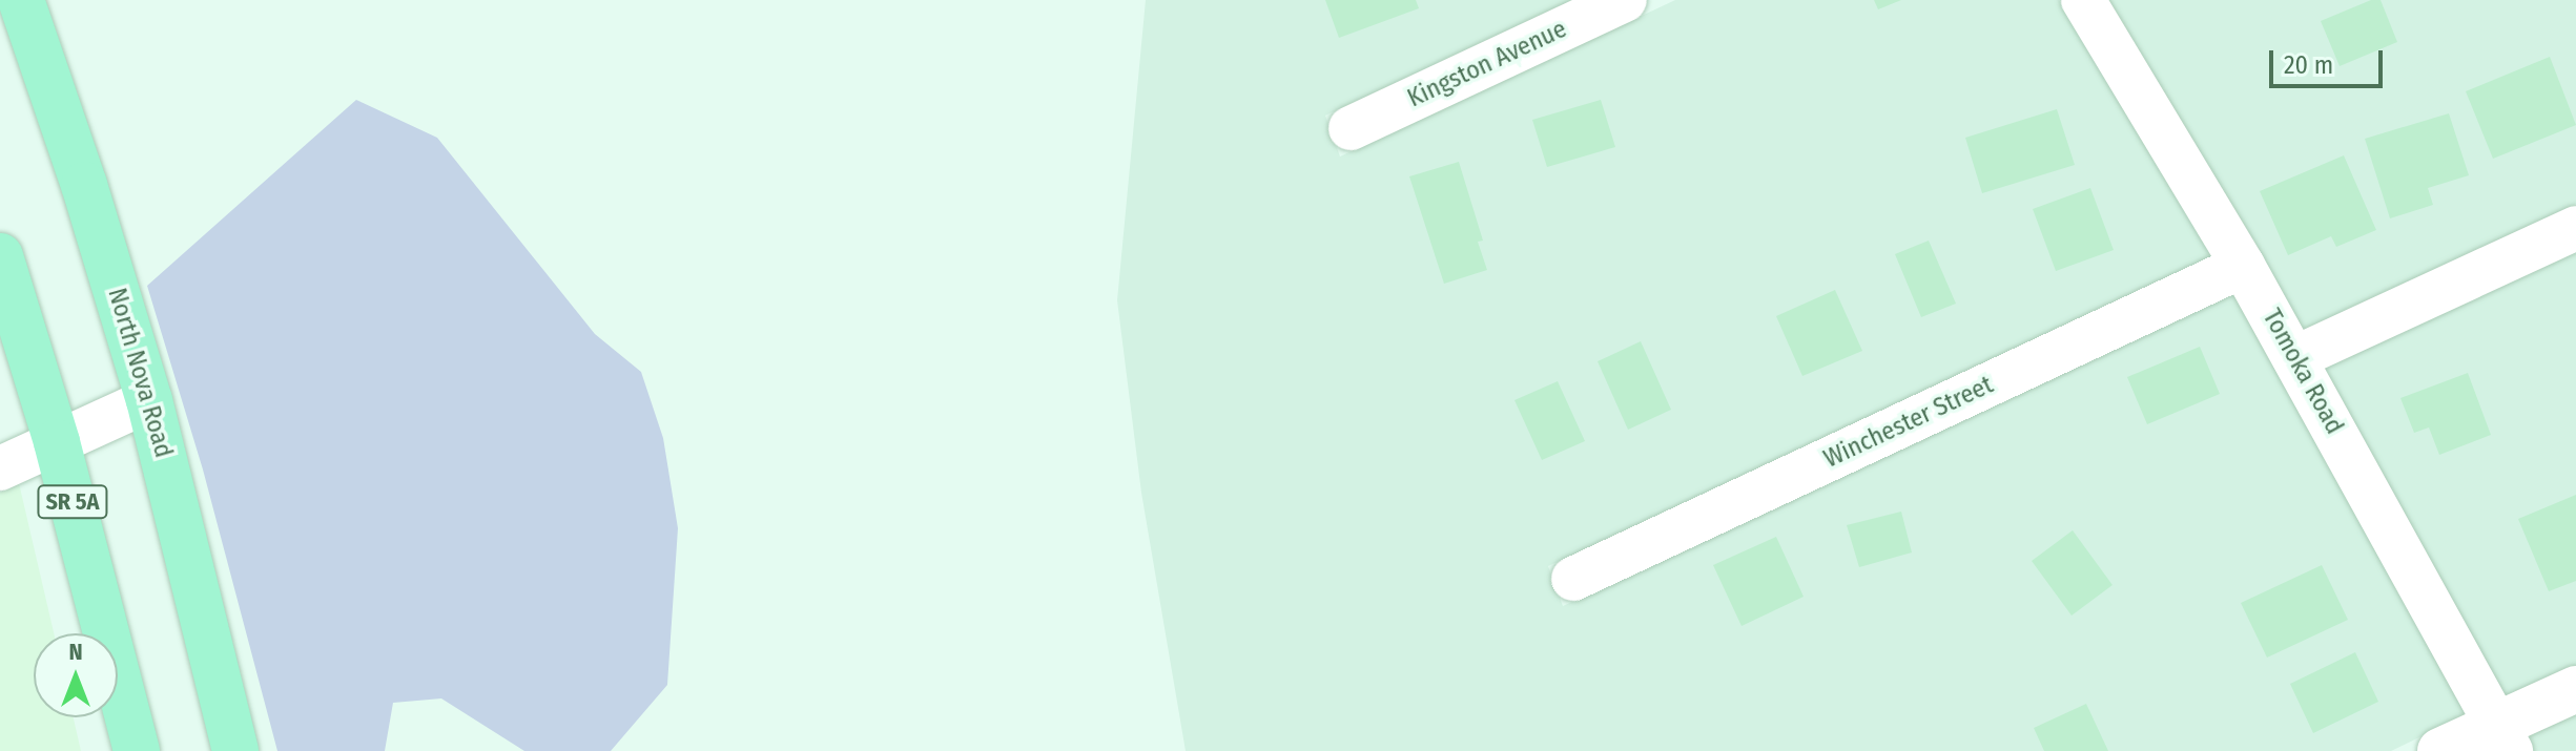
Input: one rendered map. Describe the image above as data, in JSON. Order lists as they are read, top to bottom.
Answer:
{
  "streets": {
    "main road": ["North Nova Road", "SR 5A"],
    "street": ["Kingston Avenue", "Tomoka Road", "Winchester Street"]
  },
  "crossings": [
    ["Tomoka Road", "Winchester Street"]
  ],
  "scale_bar": "20 m",
  "north": "top"
}
